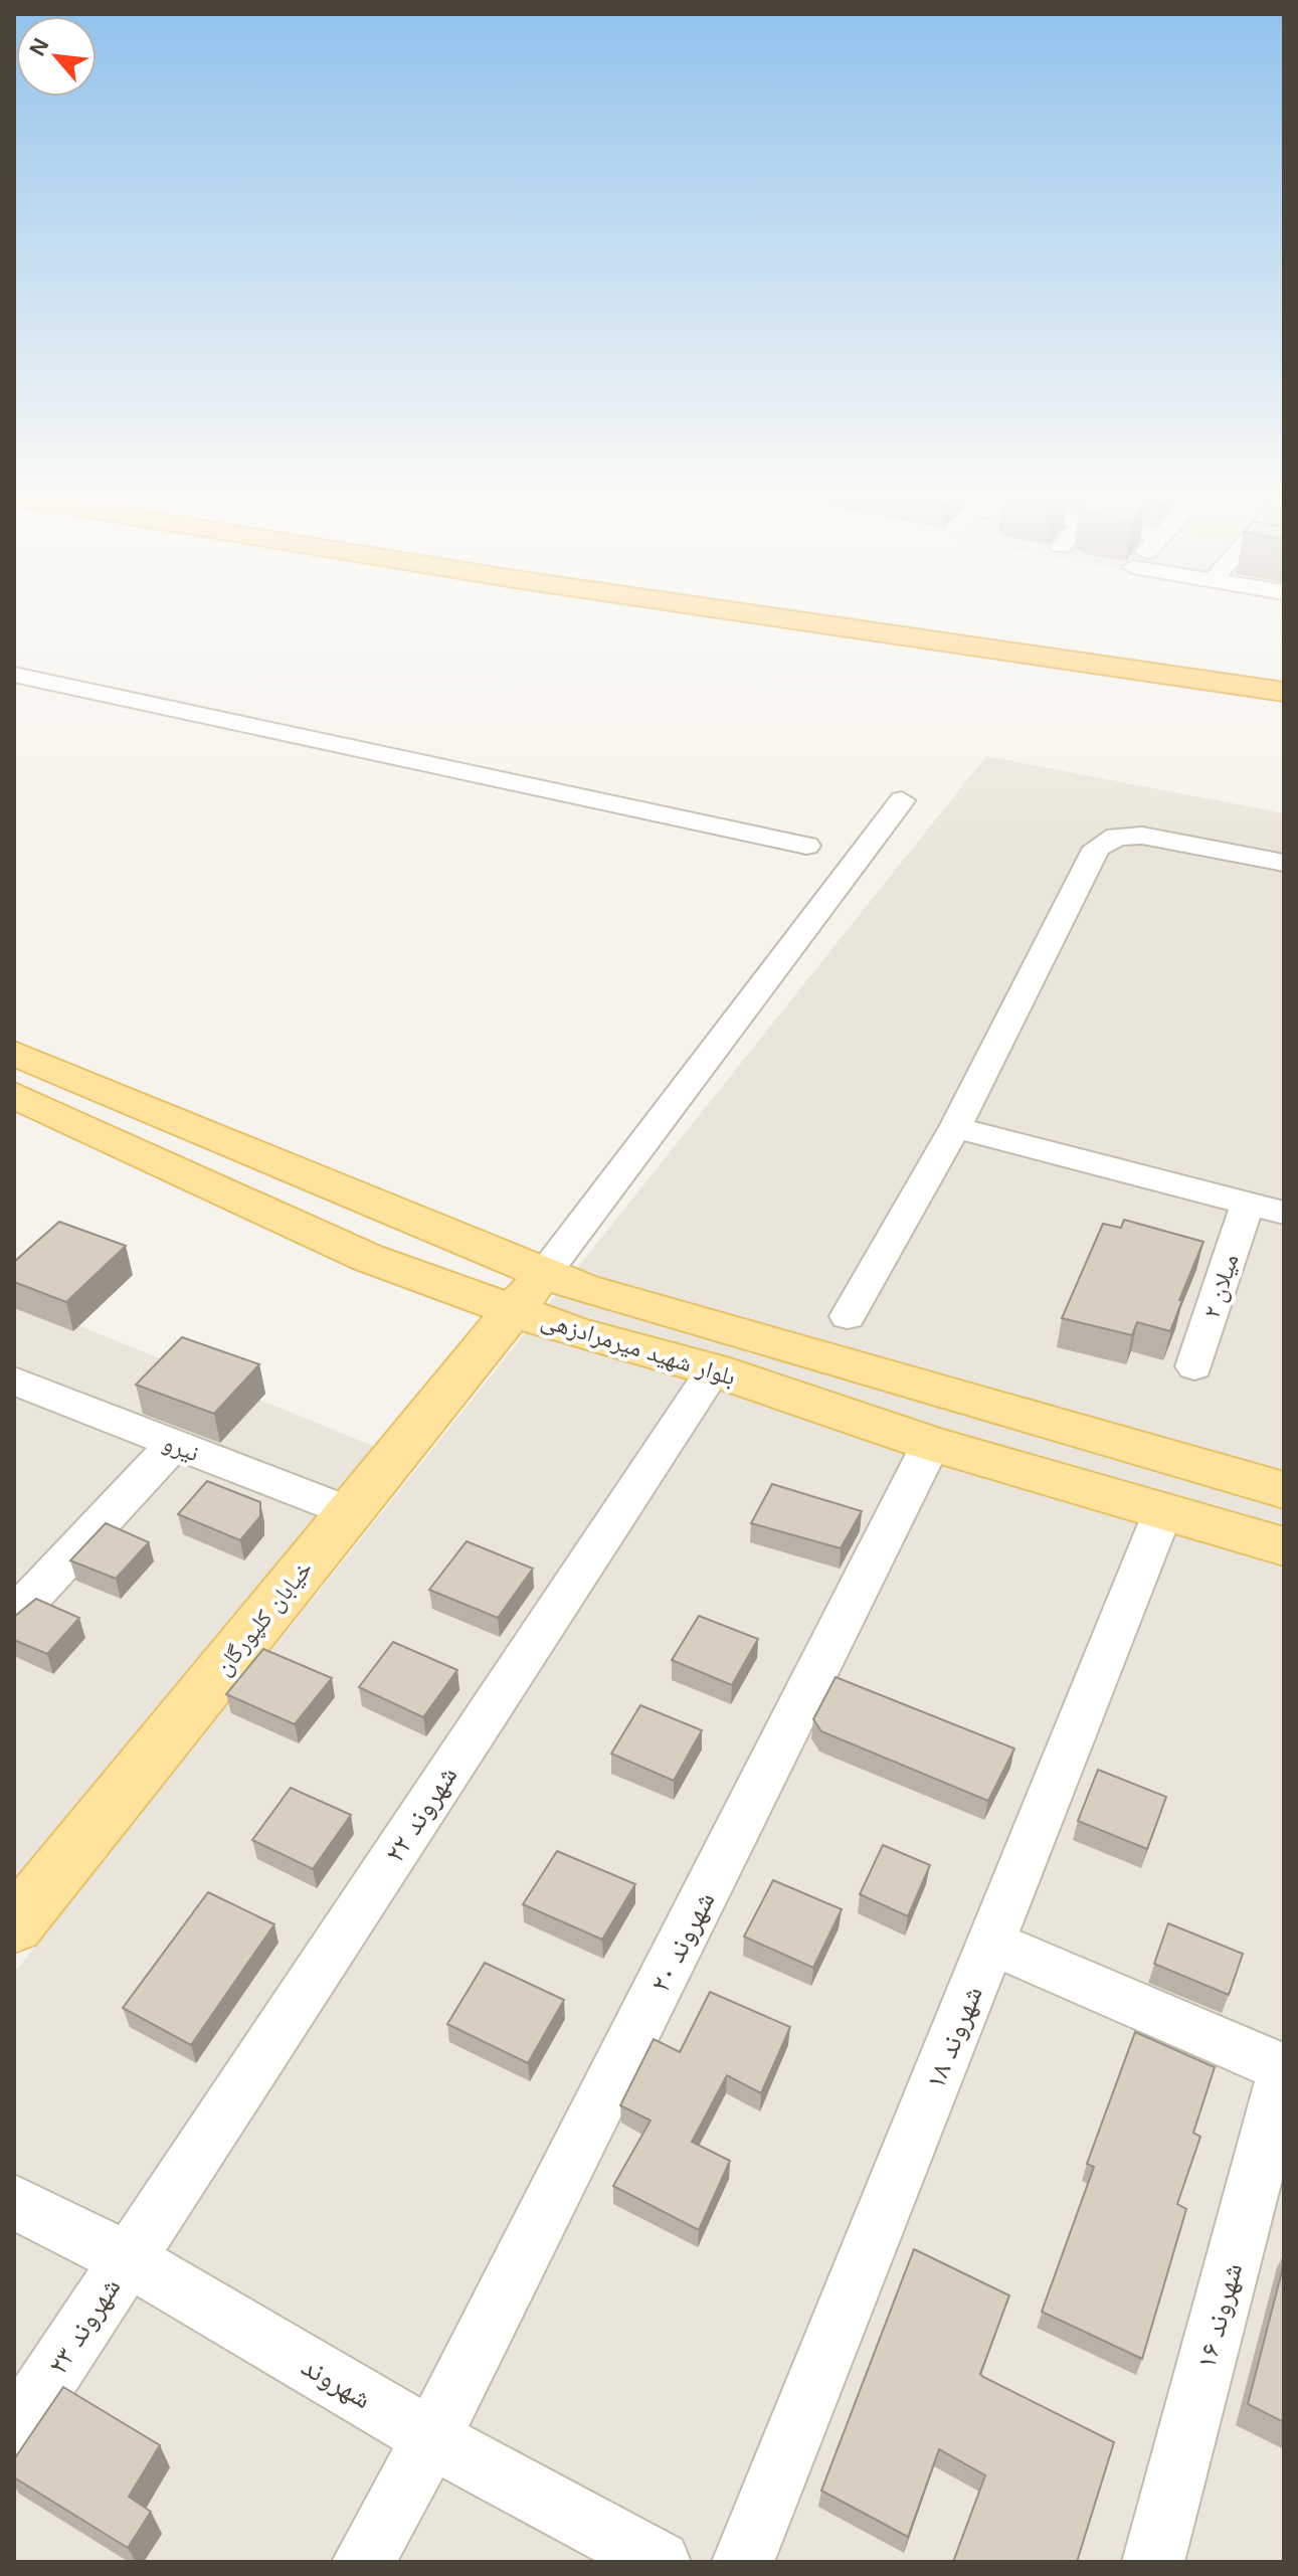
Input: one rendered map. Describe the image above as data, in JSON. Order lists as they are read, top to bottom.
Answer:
{
  "streets": {
    "main road": ["بلوار شهید میرمرادزهی", "خیابان کلپورگان"],
    "street": [
      "میلان ۲",
      "نیرو",
      "شهروند ۲۲",
      "شهروند ۲۰",
      "شهروند ۱۸",
      "شهروند ۱۶",
      "شهروند ۲۳",
      "شهروند"
    ]
  },
  "crossings": [
    ["بلوار شهید میرمرادزهی", "خیابان کلپورگان"],
    ["بلوار شهید میرمرادزهی", "شهروند ۲۲"],
    ["بلوار شهید میرمرادزهی", "شهروند ۲۰"],
    ["بلوار شهید میرمرادزهی", "شهروند ۱۸"],
    ["نیرو", "خیابان کلپورگان"],
    ["شهروند ۲۲", "شهروند ۲۳"],
    ["شهروند ۲۲", "شهروند"],
    ["شهروند ۲۰", "شهروند"],
    ["شهروند ۲۳", "شهروند"]
  ],
  "north": "top left"
}
